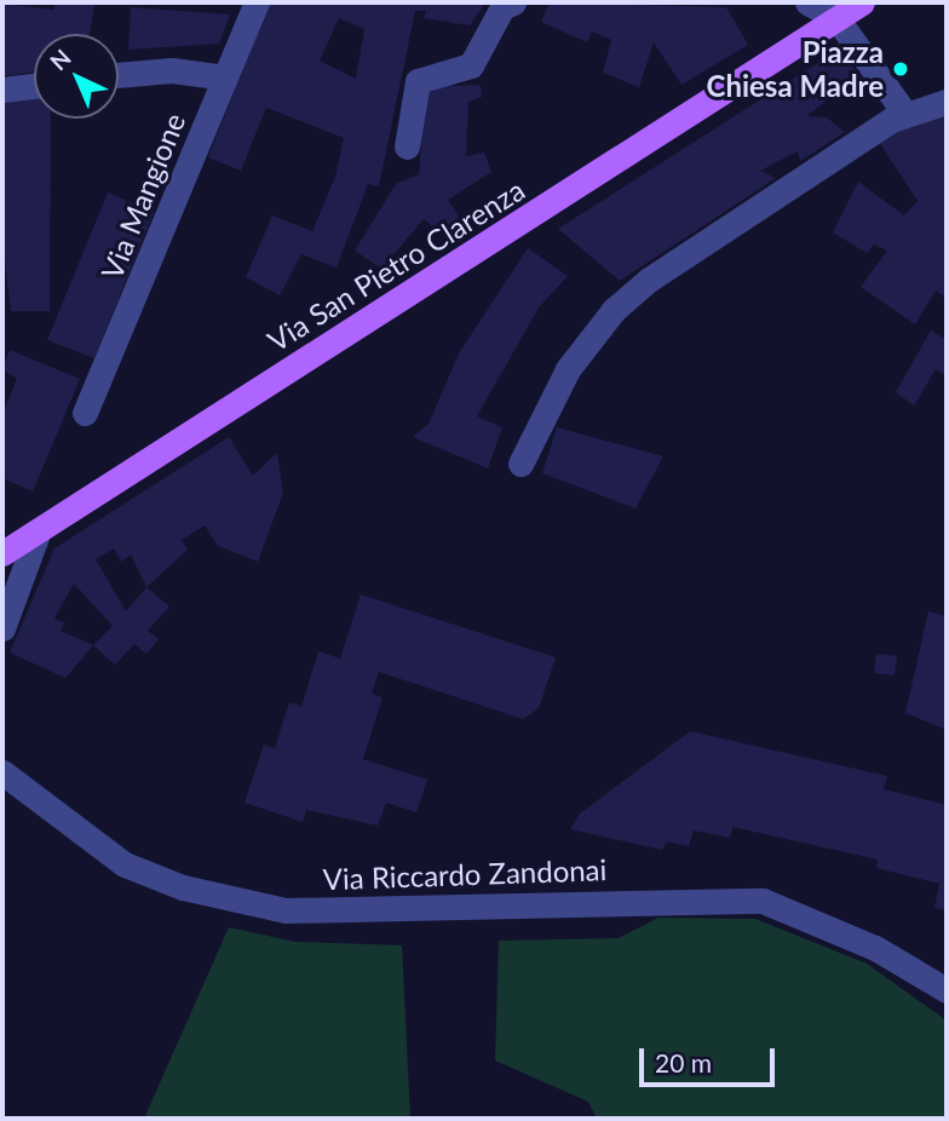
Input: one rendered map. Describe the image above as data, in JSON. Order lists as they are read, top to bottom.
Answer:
{
  "streets": {
    "main road": ["Via San Pietro Clarenza"],
    "street": ["Via Mangione", "Via Riccardo Zandonai"]
  },
  "places": ["Piazza Chiesa Madre"],
  "scale_bar": "20 m",
  "north": "top left"
}
